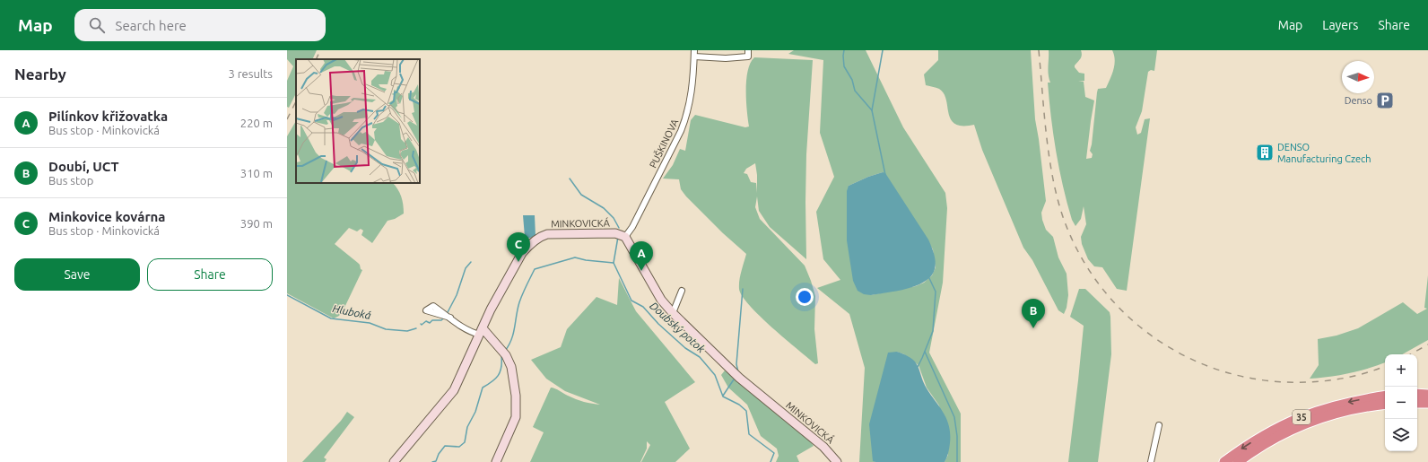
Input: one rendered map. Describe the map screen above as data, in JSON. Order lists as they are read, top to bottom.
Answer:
{
  "streets": {
    "highway": ["35"],
    "street": ["PUŠKINOVA", "MINKOVICKÁ"]
  },
  "crossings": [
    ["PUŠKINOVA", "MINKOVICKÁ"]
  ],
  "water": ["Hluboká", "Doubský potok"],
  "places": {
    "parking": ["Denso"],
    "building": ["DENSO Manufacturing Czech"]
  },
  "north": "right",
  "page": {
    "header": "Map",
    "search": "Search here",
    "nav": ["Map", "Layers", "Share"],
    "heading": ["Nearby", "3 results"],
    "list": [
      {
        "mark": "A",
        "name": "Pilínkov křižovatka",
        "note": "Bus stop · Minkovická",
        "value": "220 m"
      },
      {
        "mark": "B",
        "name": "Doubí, UCT",
        "note": "Bus stop",
        "value": "310 m"
      },
      {
        "mark": "C",
        "name": "Minkovice kovárna",
        "note": "Bus stop · Minkovická",
        "value": "390 m"
      }
    ],
    "pins": ["C", "A", "B"],
    "buttons": ["Save", "Share"],
    "map_buttons": ["+", "−"]
  }
}
